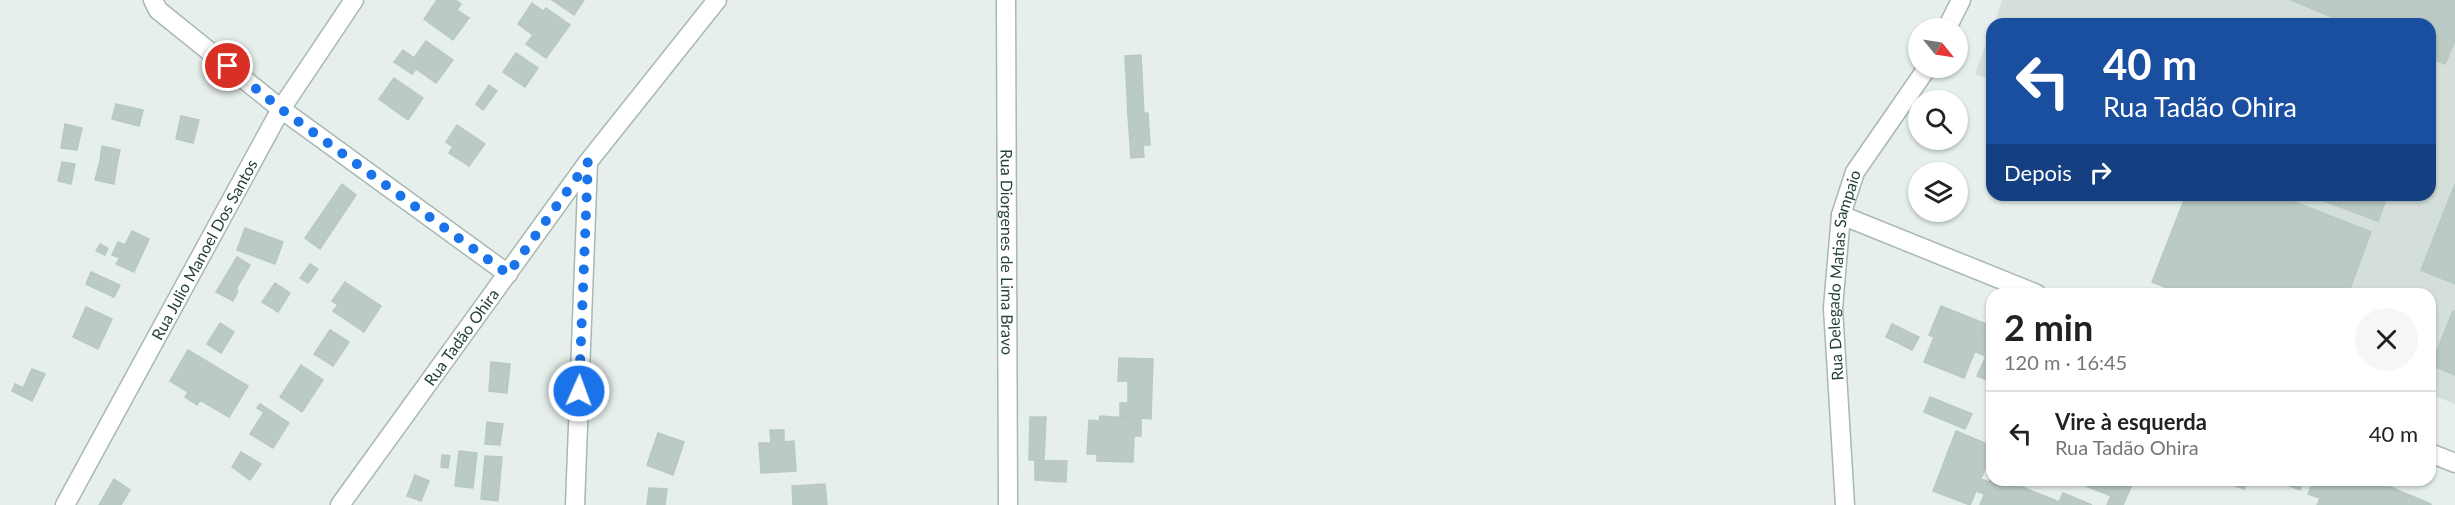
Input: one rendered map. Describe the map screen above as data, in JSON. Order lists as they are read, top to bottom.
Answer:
{
  "streets": {
    "street": [
      "Rua Julio Manoel Dos Santos",
      "Rua Diorgenes de Lima Bravo",
      "Rua Delegado Matias Sampaio",
      "Rua Tadão Ohira"
    ]
  },
  "north": "bottom right",
  "page": {
    "turn": ["40 m", "Rua Tadão Ohira"],
    "then": "Depois",
    "heading": ["2 min", "120 m · 16:45"],
    "list": [
      {
        "name": "Vire à esquerda",
        "note": "Rua Tadão Ohira",
        "value": "40 m"
      }
    ]
  }
}
